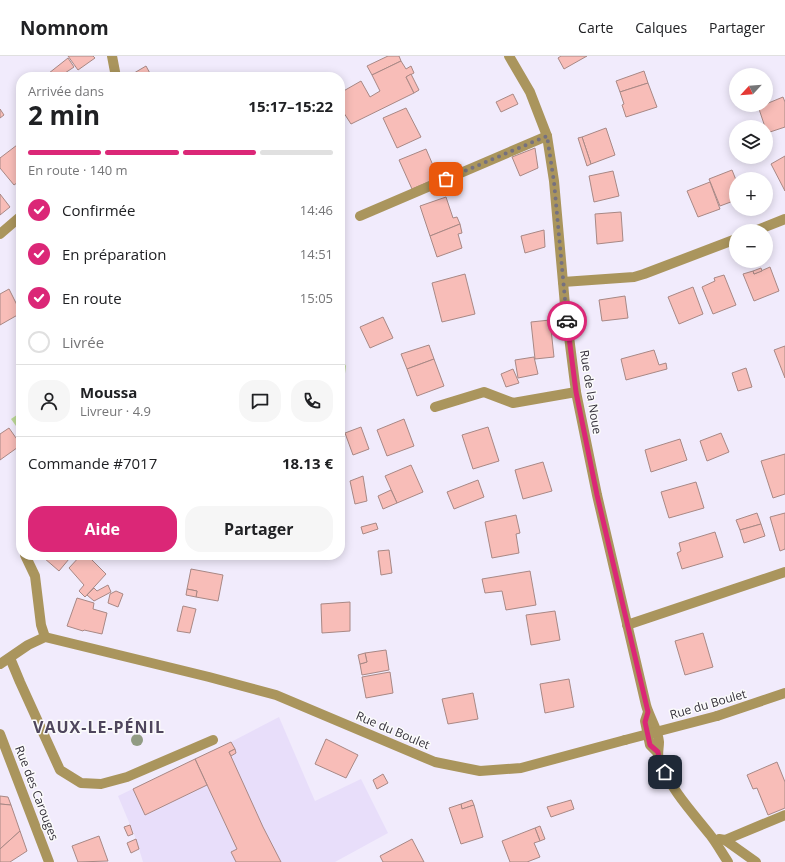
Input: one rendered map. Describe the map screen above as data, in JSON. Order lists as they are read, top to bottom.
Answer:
{
  "streets": {
    "street": ["Rue de la Noue", "Rue du Boulet", "Rue des Carouges"]
  },
  "districts": ["VAUX-LE-PÉNIL"],
  "north": "bottom left",
  "page": {
    "header": "Nomnom",
    "nav": ["Carte", "Calques", "Partager"],
    "map_buttons": ["+", "−"],
    "heading": ["2 min", "Arrivée dans", "15:17–15:22"],
    "panel": [
      "Moussa",
      "Livreur · 4.9",
      "Commande #7017",
      "18.13 €"
    ],
    "bar": "En route · 140 m",
    "list": [
      ["Confirmée", "14:46"],
      ["En préparation", "14:51"],
      ["En route", "15:05"],
      "Livrée"
    ],
    "buttons": ["Aide", "Partager"]
  }
}
